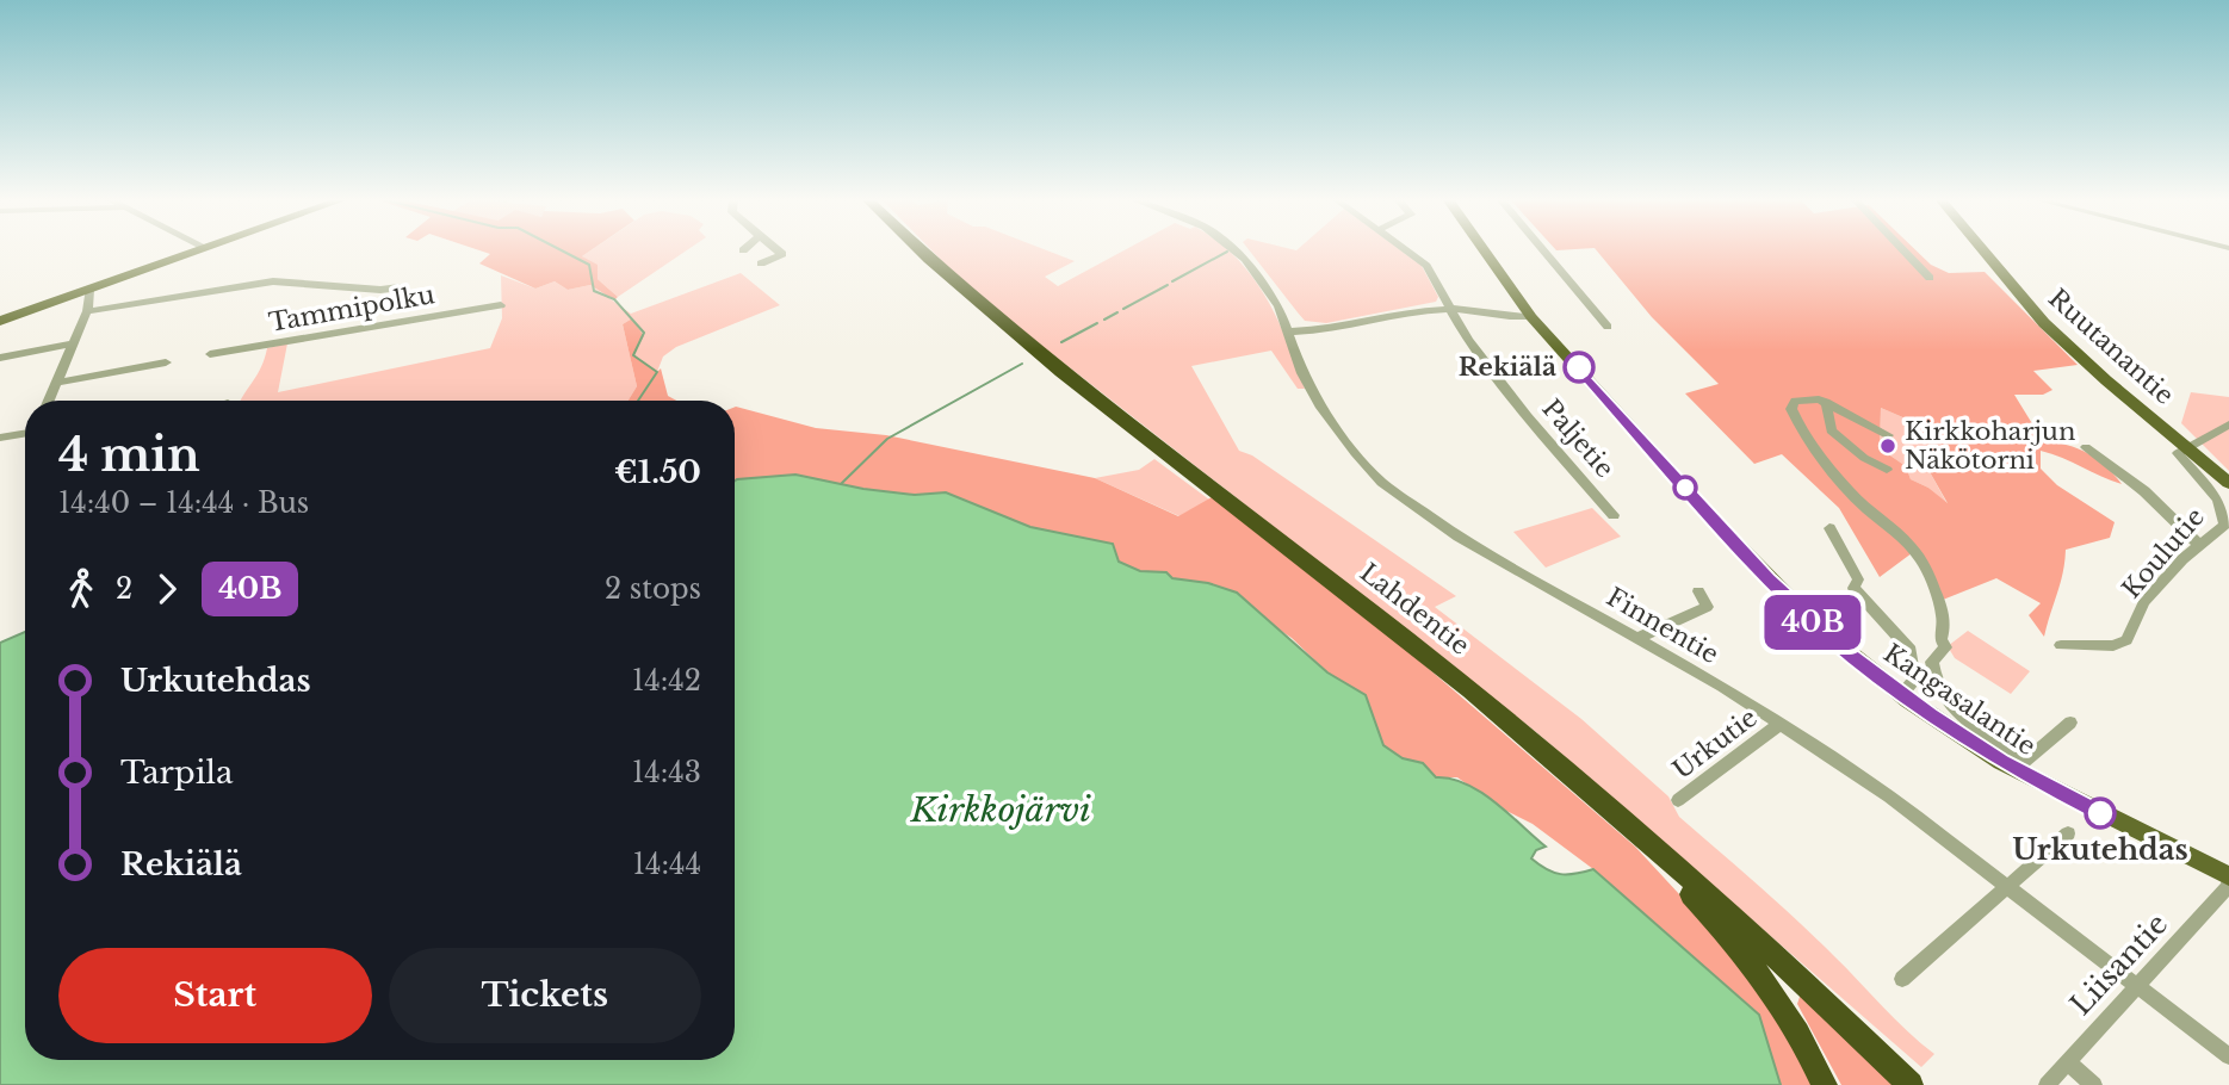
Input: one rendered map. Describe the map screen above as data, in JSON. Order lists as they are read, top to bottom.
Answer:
{
  "streets": {
    "highway": ["Lahdentie"],
    "main road": ["Ruutanantie", "Kangasalantie"],
    "street": [
      "Tammipolku",
      "Paljetie",
      "Koulutie",
      "Finnentie",
      "Urkutie",
      "Liisantie"
    ]
  },
  "crossings": [
    ["Ruutanantie", "Koulutie"],
    ["Finnentie", "Urkutie"],
    ["Finnentie", "Liisantie"],
    ["Kangasalantie", "Liisantie"]
  ],
  "water": ["Kirkkojärvi"],
  "places": ["Rekiälä", "Kirkkoharjun Näkötorni", "Urkutehdas"],
  "lines": ["bus line 40B"],
  "page": {
    "on_map": "40B",
    "heading": ["4 min", "14:40 – 14:44 · Bus", "€1.50"],
    "legs": ["2", "40B", "2 stops"],
    "list": [
      {
        "name": "Urkutehdas",
        "value": "14:42"
      },
      {
        "name": "Tarpila",
        "value": "14:43"
      },
      {
        "name": "Rekiälä",
        "value": "14:44"
      }
    ],
    "buttons": ["Start", "Tickets"]
  }
}
